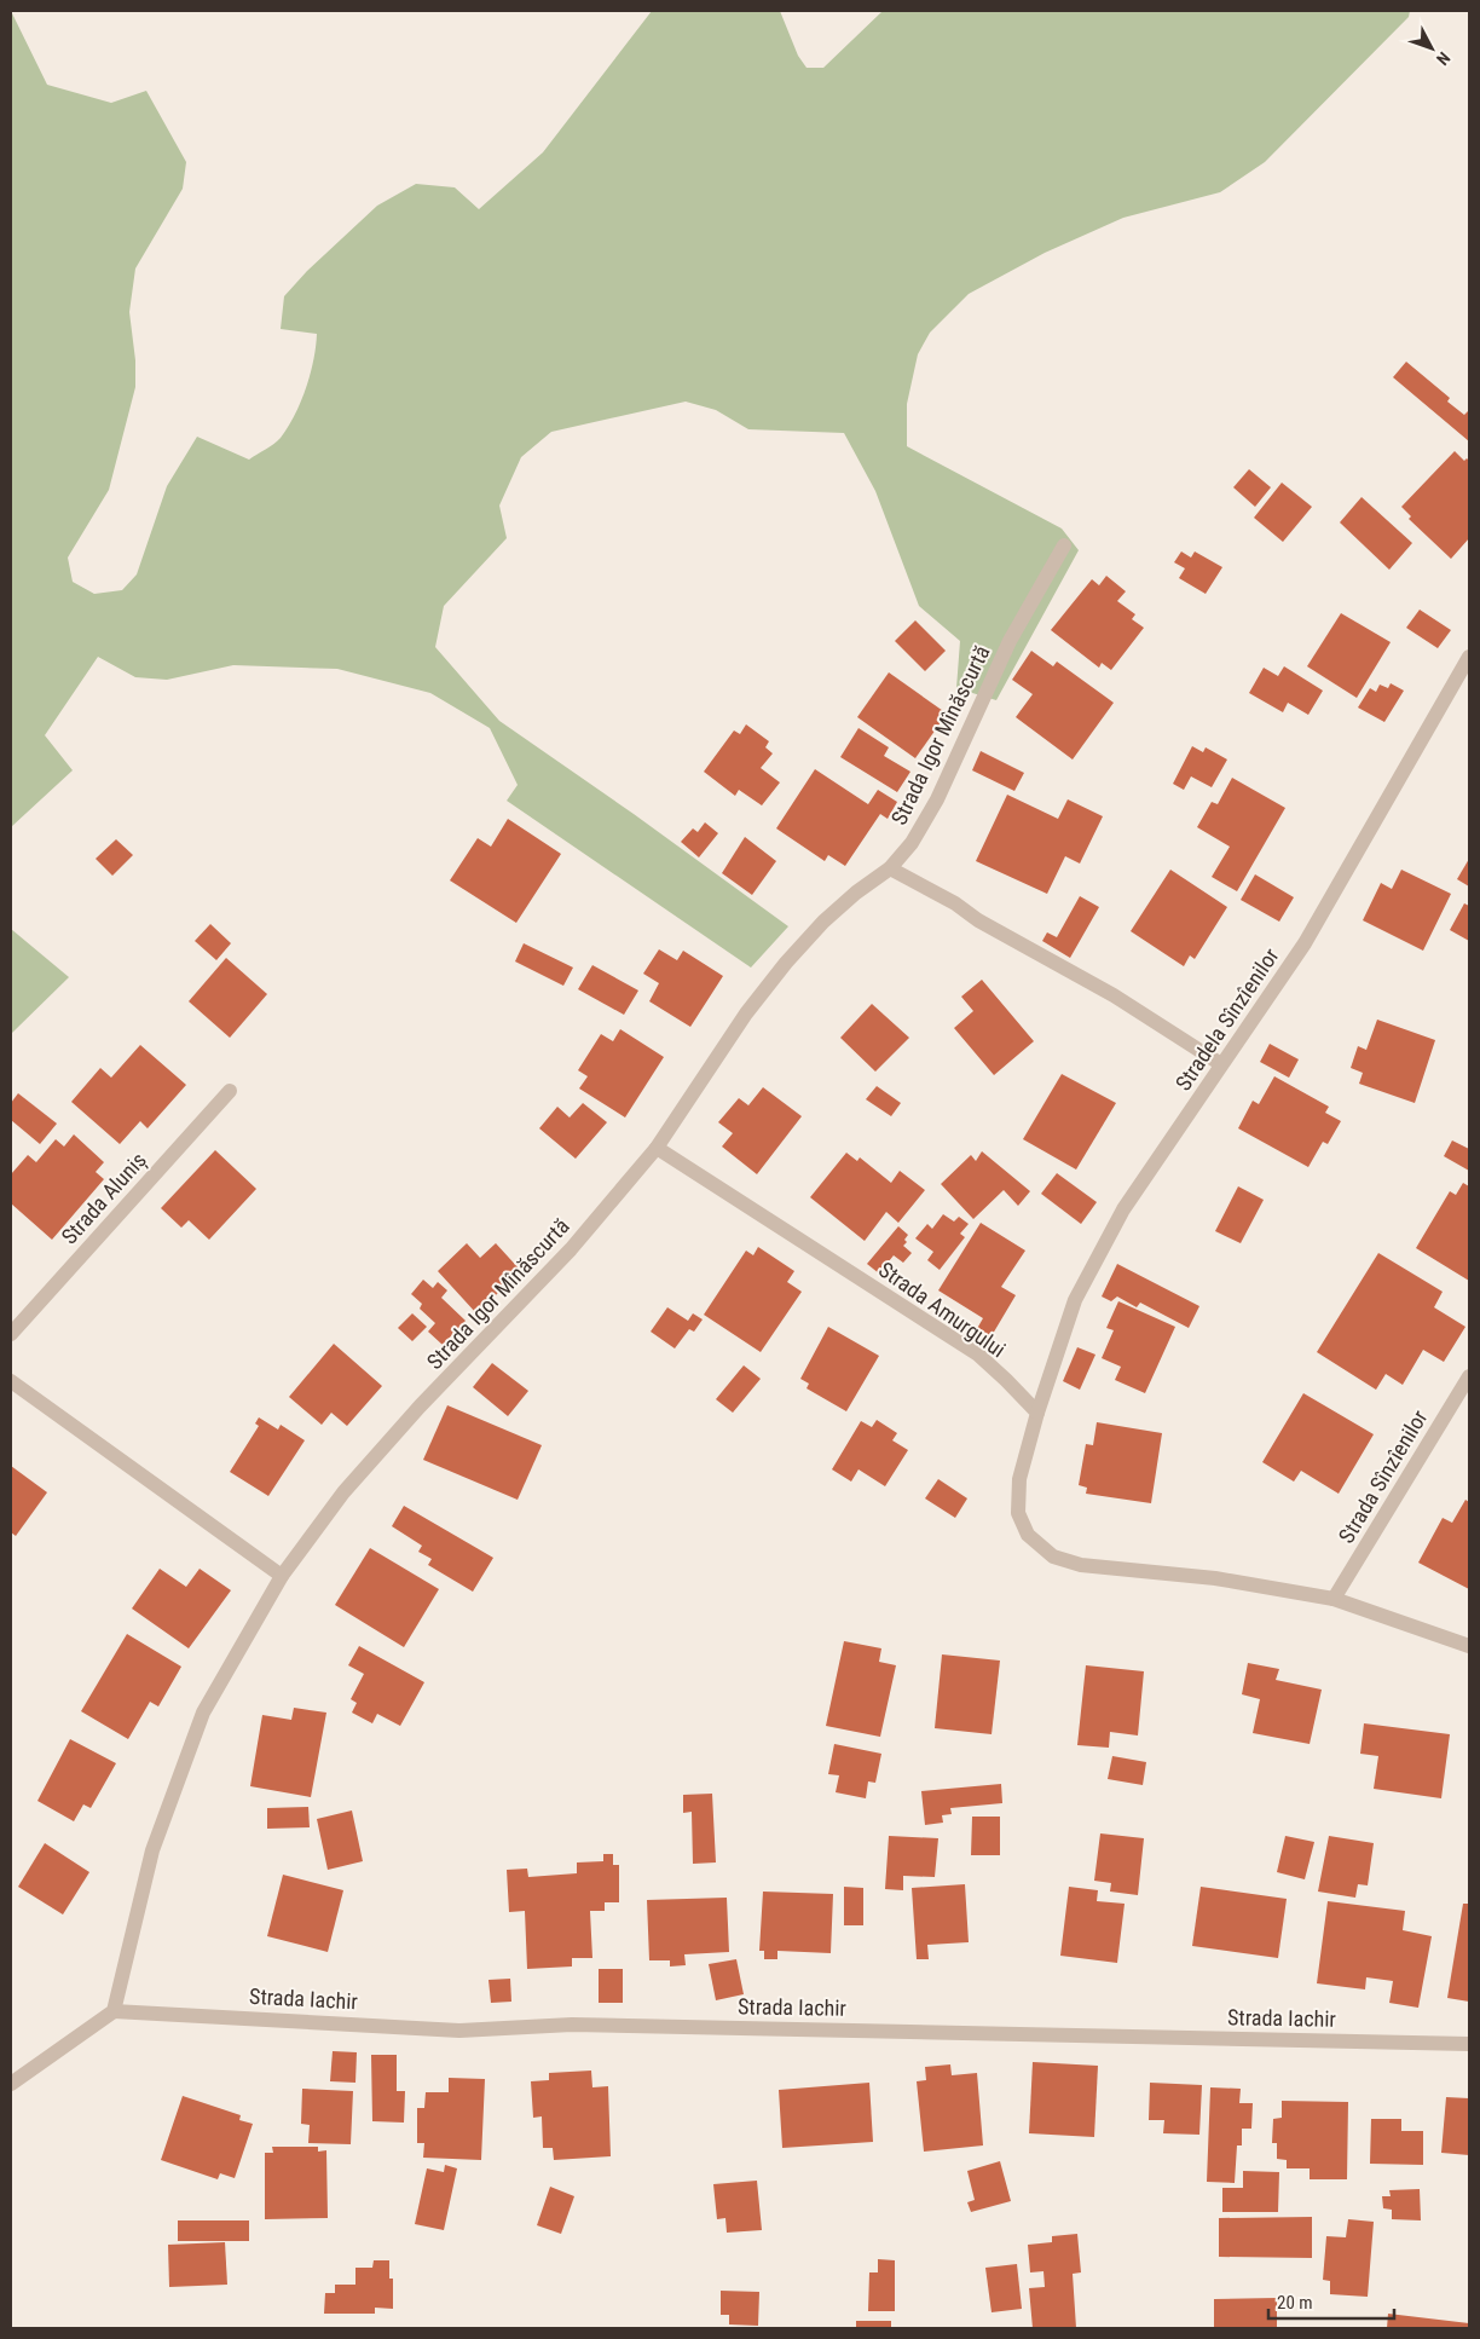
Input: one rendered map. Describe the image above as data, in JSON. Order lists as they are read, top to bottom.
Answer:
{
  "streets": {
    "street": [
      "Strada Igor Mînăscurtă",
      "Stradela Sînzîenilor",
      "Strada Aluniș",
      "Strada Amurgului",
      "Strada Sînzîenilor",
      "Strada Iachir"
    ]
  },
  "crossings": [
    ["Strada Igor Mînăscurtă", "Strada Amurgului"],
    ["Strada Igor Mînăscurtă", "Strada Iachir"],
    ["Stradela Sînzîenilor", "Strada Amurgului"]
  ],
  "scale_bar": "20 m",
  "north": "bottom right"
}
